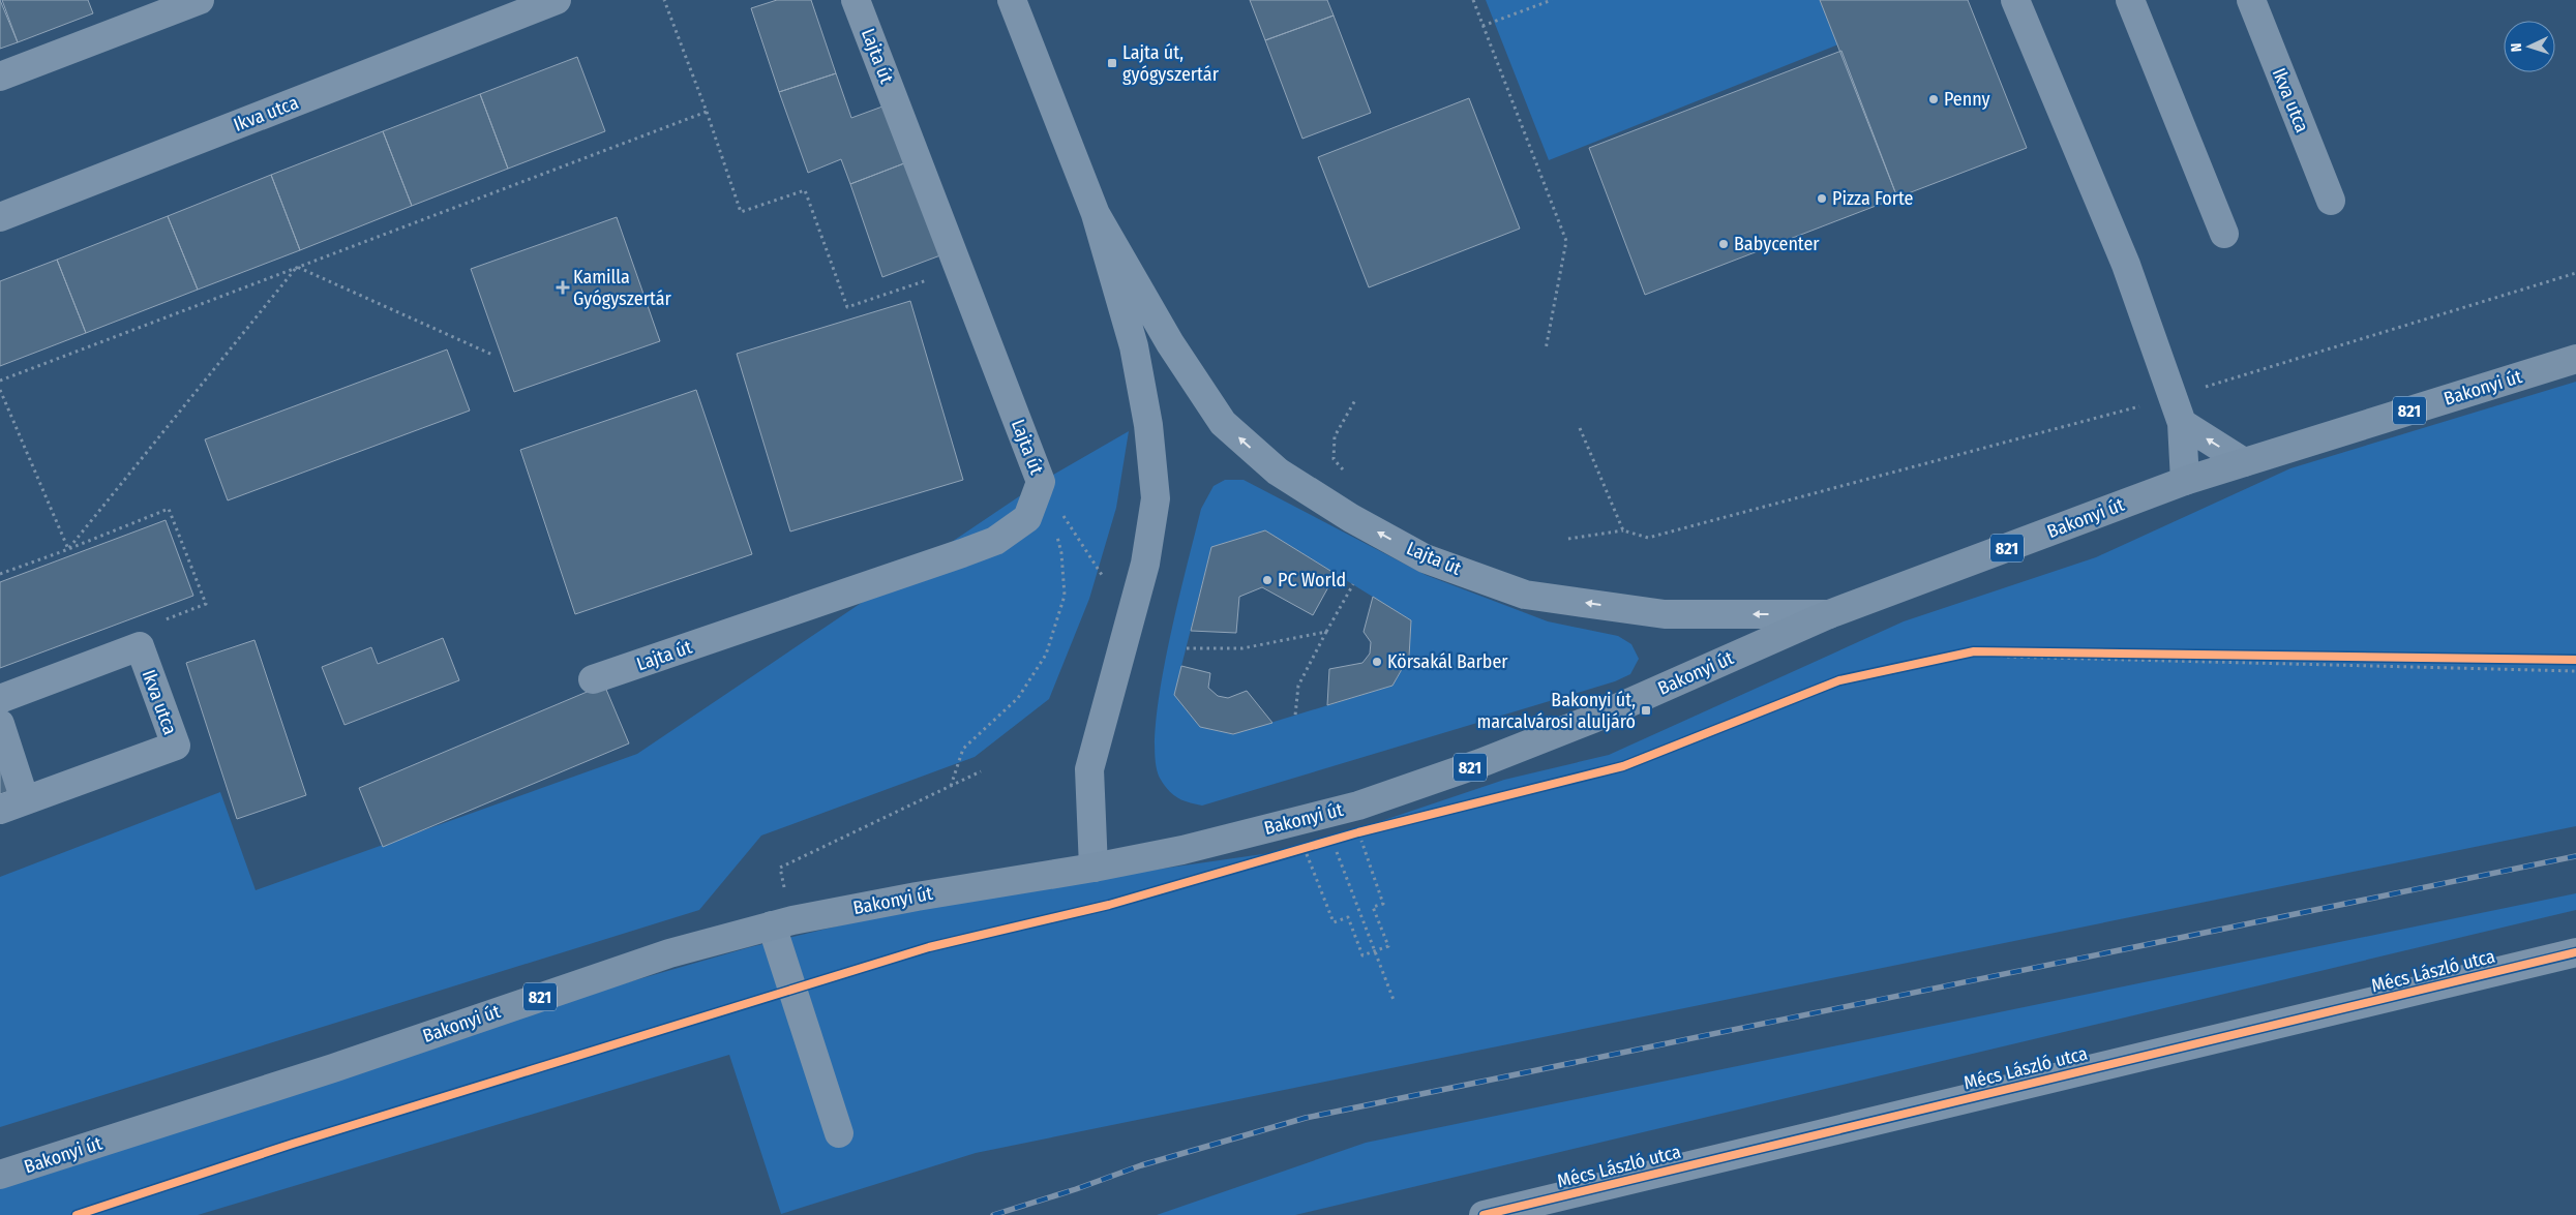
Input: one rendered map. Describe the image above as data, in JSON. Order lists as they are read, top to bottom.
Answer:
{
  "streets": {
    "main road": ["Bakonyi út", "821"],
    "street": ["Lajta út", "Ikva utca", "Mécs László utca"]
  },
  "crossings": [
    ["Lajta út", "Bakonyi út"]
  ],
  "places": {
    "transit": ["Lajta út, gyógyszertár", "Bakonyi út, marcalvárosi aluljáró"],
    "other": [
      "Penny",
      "Pizza Forte",
      "Babycenter",
      "PC World",
      "Körsakál Barber"
    ],
    "health": ["Kamilla Gyógyszertár"]
  },
  "north": "left"
}
